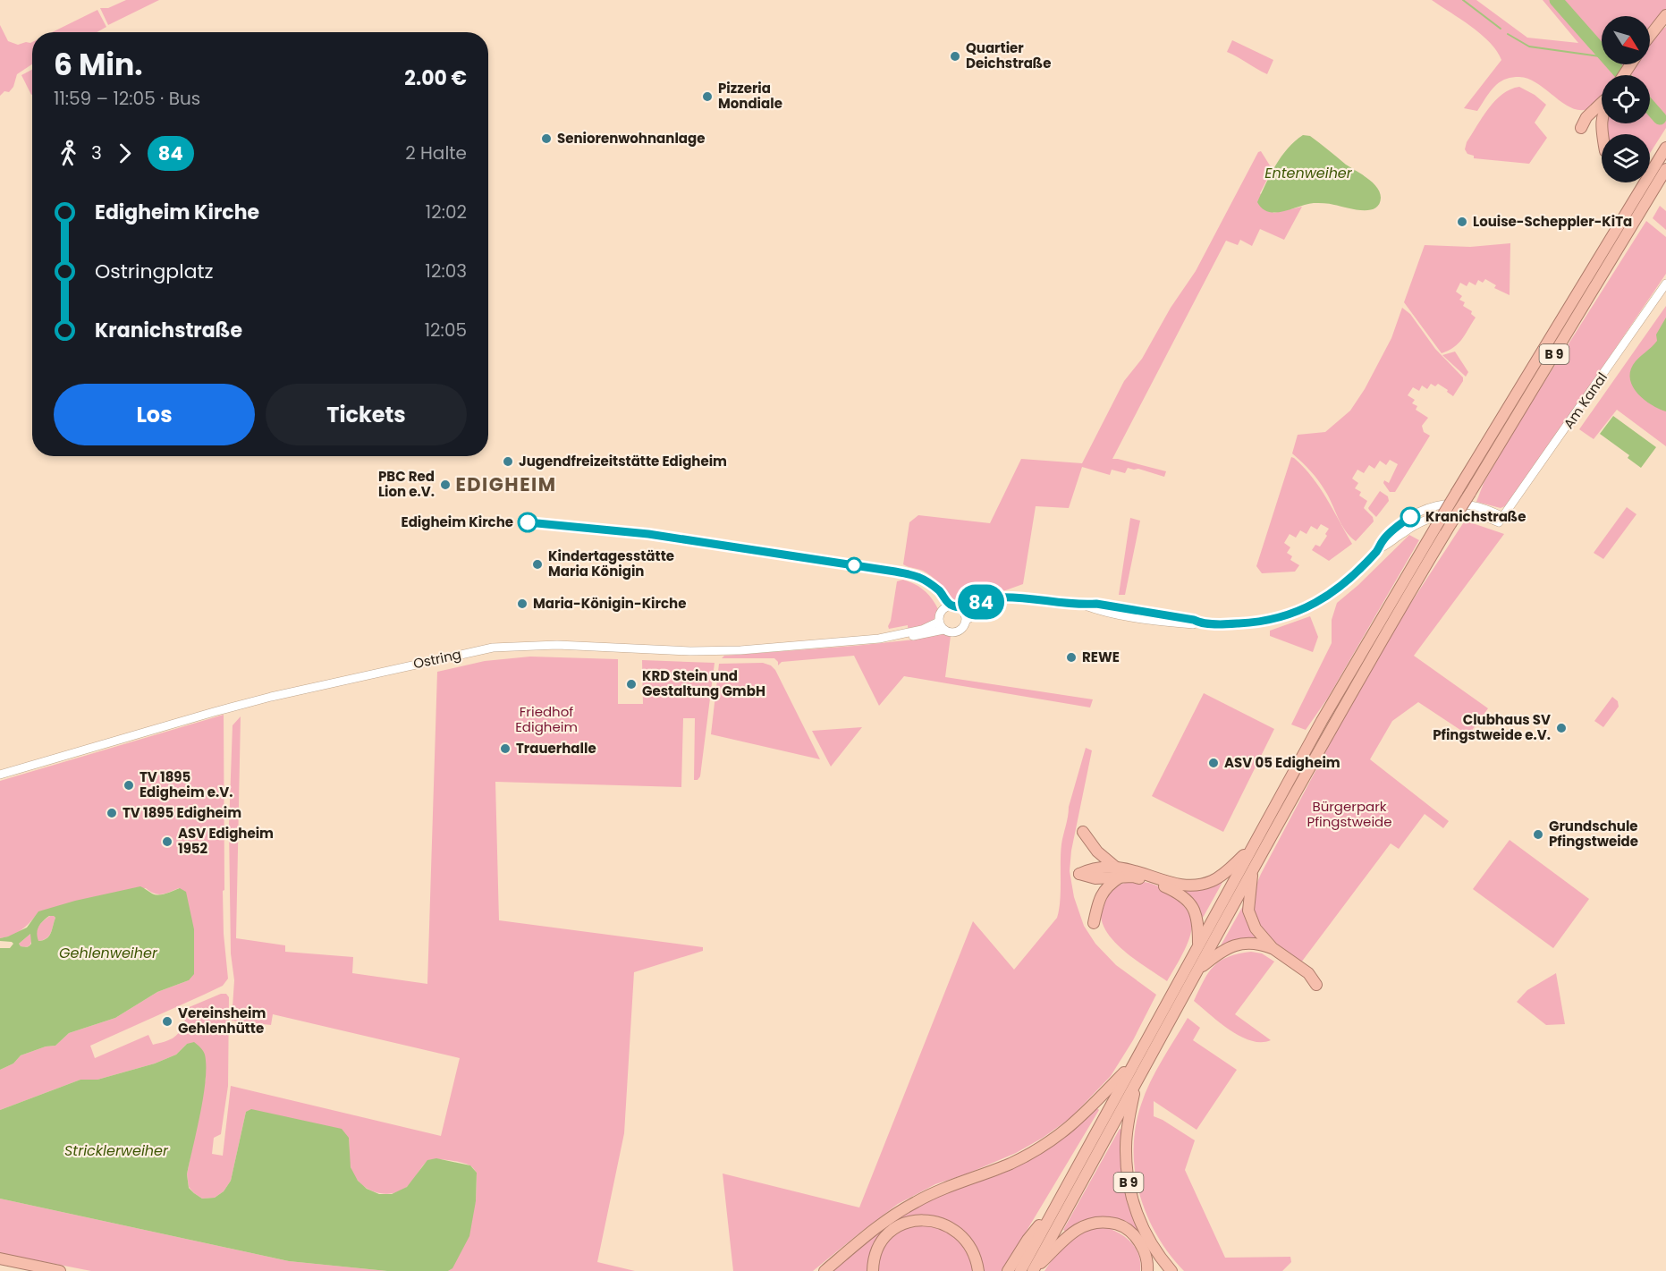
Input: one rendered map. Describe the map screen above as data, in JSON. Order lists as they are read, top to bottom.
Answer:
{
  "streets": {
    "highway": ["B 9"],
    "street": ["Am Kanal", "Ostring"]
  },
  "districts": ["EDIGHEIM"],
  "water": ["Entenweiher", "Gehlenweiher", "Stricklerweiher"],
  "parks": ["Friedhof Edigheim", "Bürgerpark Pfingstweide"],
  "places": [
    "Quartier Deichstraße",
    "Pizzeria Mondiale",
    "Seniorenwohnanlage",
    "Louise-Scheppler-KiTa",
    "Jugendfreizeitstätte Edigheim",
    "PBC Red Lion e.V.",
    "Kranichstraße",
    "Edigheim Kirche",
    "Kindertagesstätte Maria Königin",
    "Maria-Königin-Kirche",
    "REWE",
    "KRD Stein und Gestaltung GmbH",
    "Clubhaus SV Pfingstweide e.V.",
    "Trauerhalle",
    "ASV 05 Edigheim",
    "TV 1895 Edigheim e.V.",
    "TV 1895 Edigheim",
    "Grundschule Pfingstweide",
    "ASV Edigheim 1952",
    "Vereinsheim Gehlenhütte"
  ],
  "lines": ["bus line 84"],
  "north": "bottom right",
  "page": {
    "on_map": "84",
    "heading": ["6 Min.", "11:59 – 12:05 · Bus", "2.00 €"],
    "legs": ["3", "84", "2 Halte"],
    "list": [
      {
        "name": "Edigheim Kirche",
        "value": "12:02"
      },
      {
        "name": "Ostringplatz",
        "value": "12:03"
      },
      {
        "name": "Kranichstraße",
        "value": "12:05"
      }
    ],
    "buttons": ["Los", "Tickets"]
  }
}
